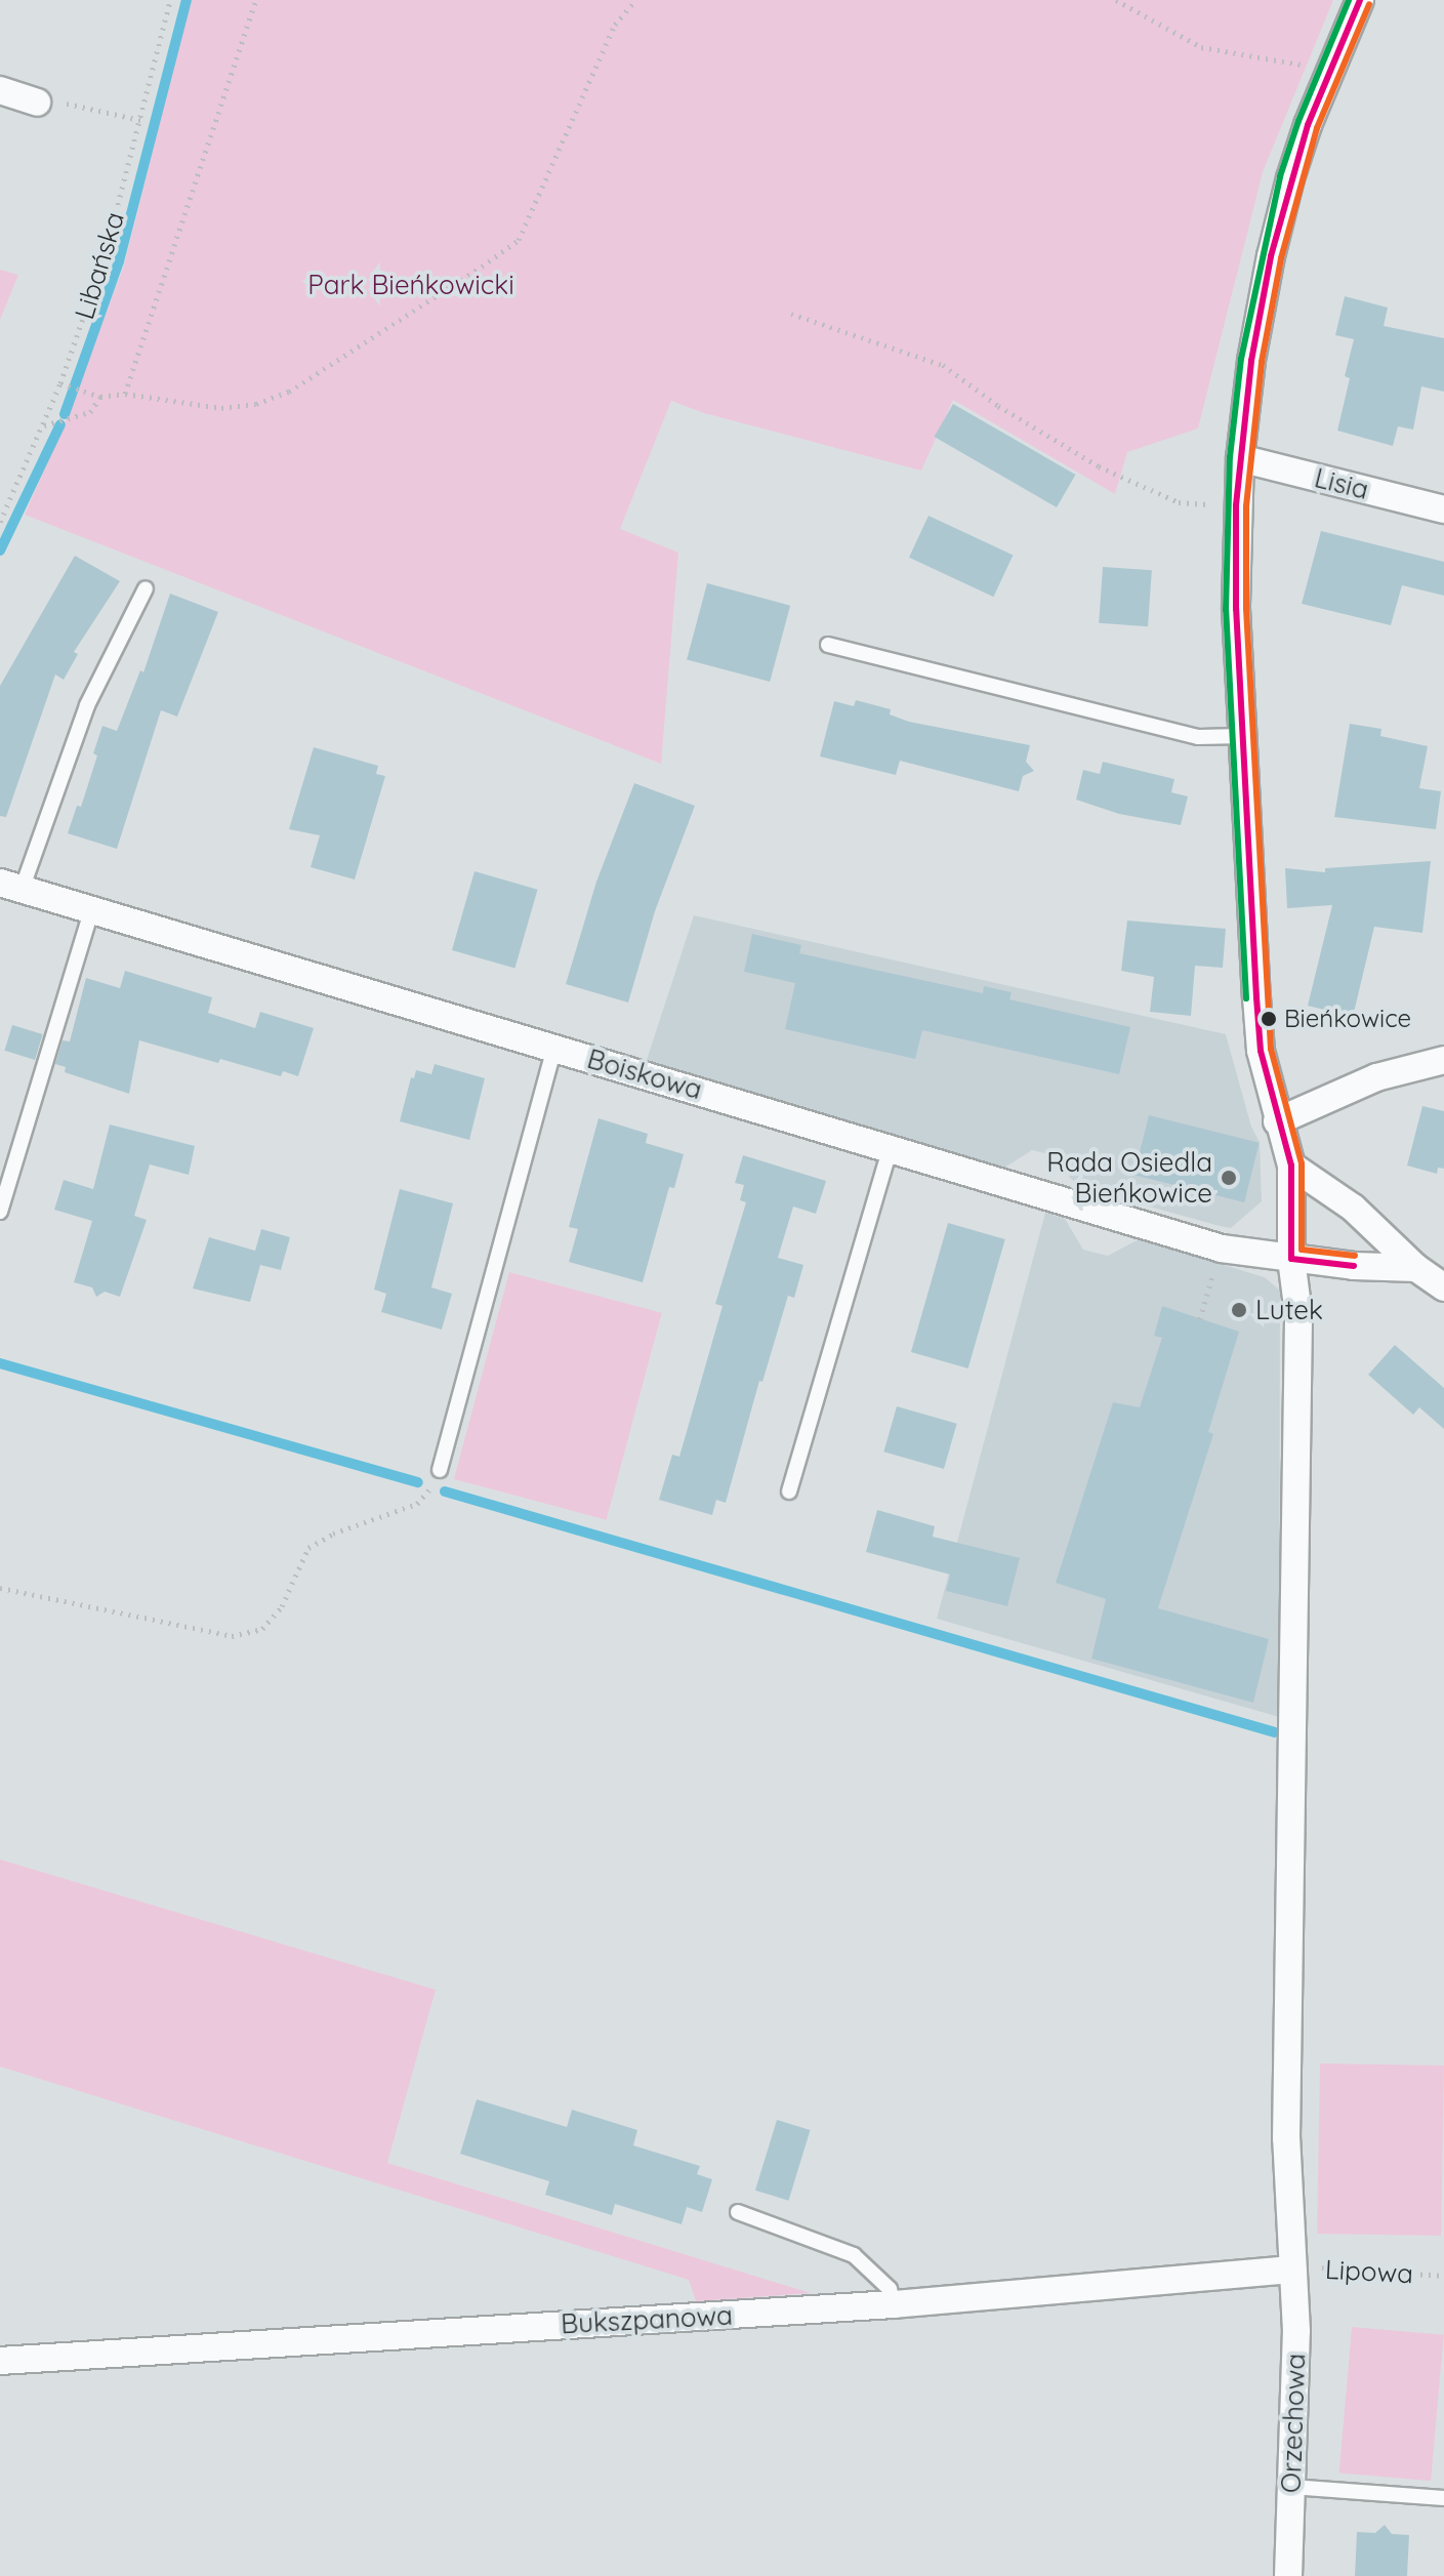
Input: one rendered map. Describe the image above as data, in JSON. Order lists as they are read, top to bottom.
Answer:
{
  "streets": {
    "street": [
      "Lisia",
      "Boiskowa",
      "Bukszpanowa",
      "Orzechowa"
    ],
    "path": ["Libańska", "Lipowa"]
  },
  "crossings": [
    ["Lisia", "Orzechowa"],
    ["Boiskowa", "Orzechowa"],
    ["Lipowa", "Bukszpanowa"],
    ["Lipowa", "Orzechowa"],
    ["Bukszpanowa", "Orzechowa"]
  ],
  "parks": ["Park Bieńkowicki"],
  "places": ["Bieńkowice", "Rada Osiedla Bieńkowice", "Lutek"]
}
